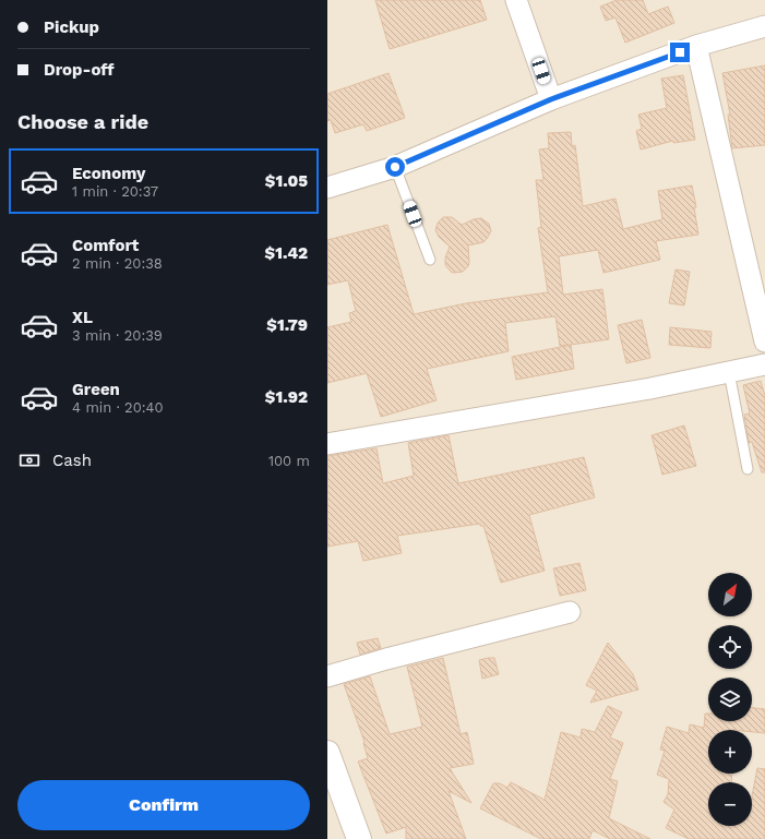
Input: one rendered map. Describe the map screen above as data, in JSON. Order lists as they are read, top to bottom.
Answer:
{
  "north": "top right",
  "page": {
    "banner": ["Pickup", "Drop-off"],
    "heading": "Choose a ride",
    "list": [
      {
        "name": "Economy",
        "note": "1 min · 20:37",
        "value": "$1.05"
      },
      {
        "name": "Comfort",
        "note": "2 min · 20:38",
        "value": "$1.42"
      },
      {
        "name": "XL",
        "note": "3 min · 20:39",
        "value": "$1.79"
      },
      {
        "name": "Green",
        "note": "4 min · 20:40",
        "value": "$1.92"
      }
    ],
    "pay": ["Cash", "100 m"],
    "map_buttons": ["+", "−"],
    "buttons": "Confirm"
  }
}
